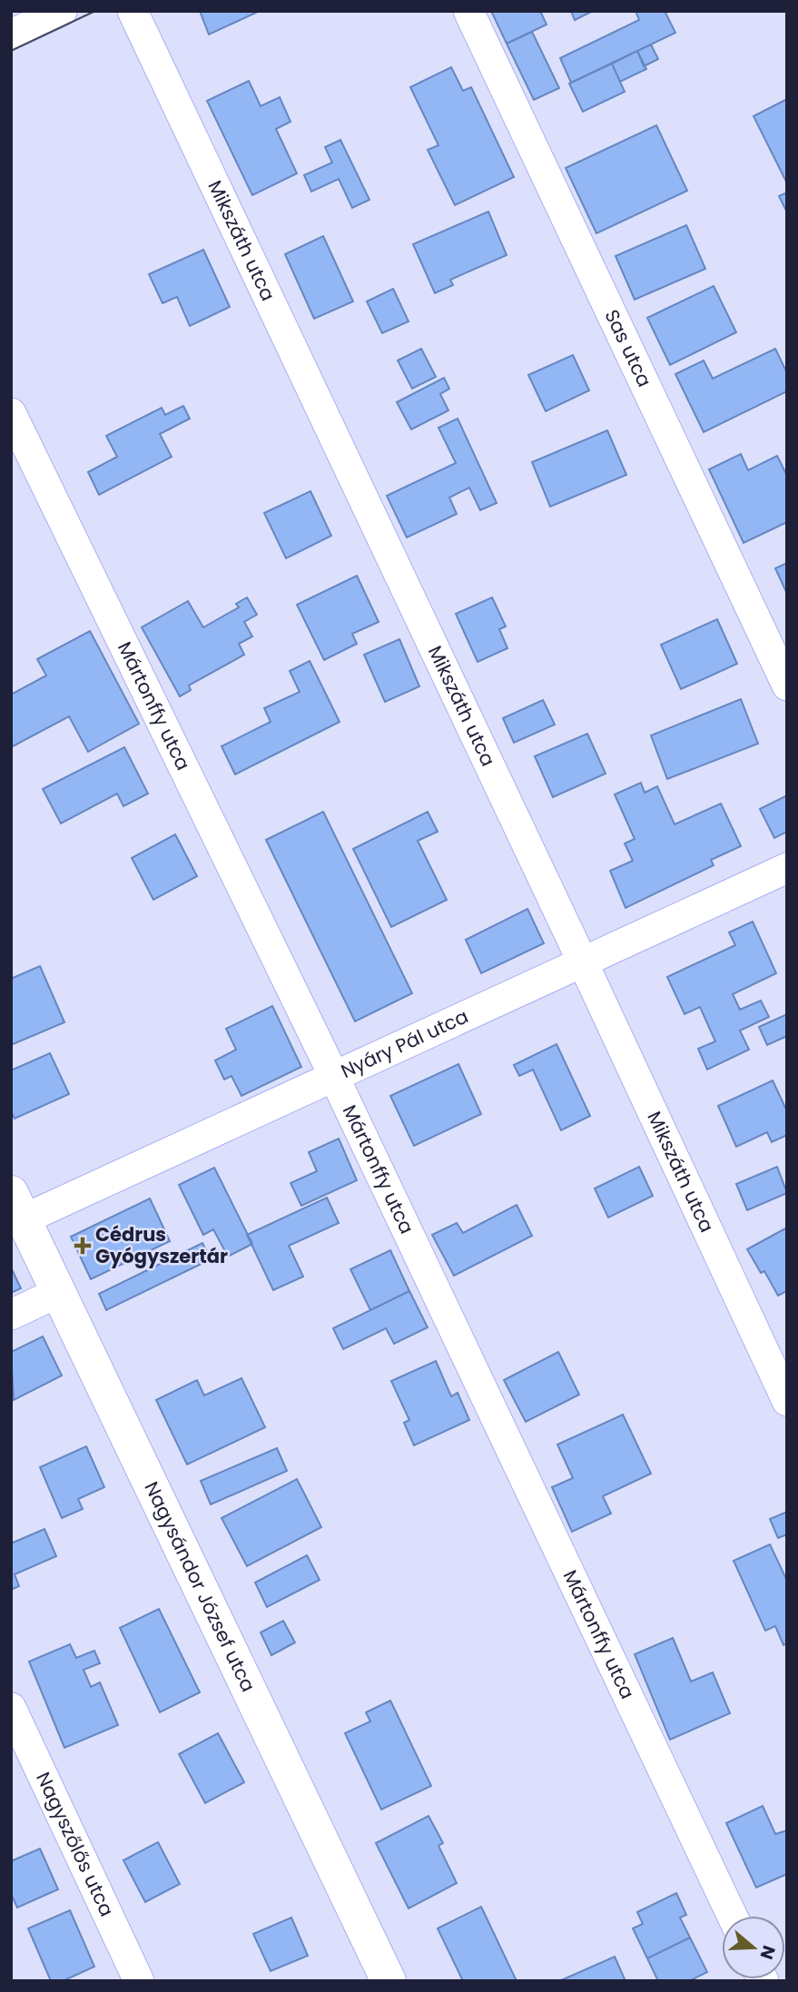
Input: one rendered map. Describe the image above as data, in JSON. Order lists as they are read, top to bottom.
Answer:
{
  "streets": {
    "street": [
      "Mikszáth utca",
      "Sas utca",
      "Mártonffy utca",
      "Nyáry Pál utca",
      "Nagysándor József utca",
      "Nagyszőlős utca"
    ]
  },
  "crossings": [
    ["Mikszáth utca", "Nyáry Pál utca"],
    ["Mártonffy utca", "Nyáry Pál utca"],
    ["Nyáry Pál utca", "Nagysándor József utca"]
  ],
  "places": {
    "health": ["Cédrus Gyógyszertár"]
  },
  "north": "right"
}
